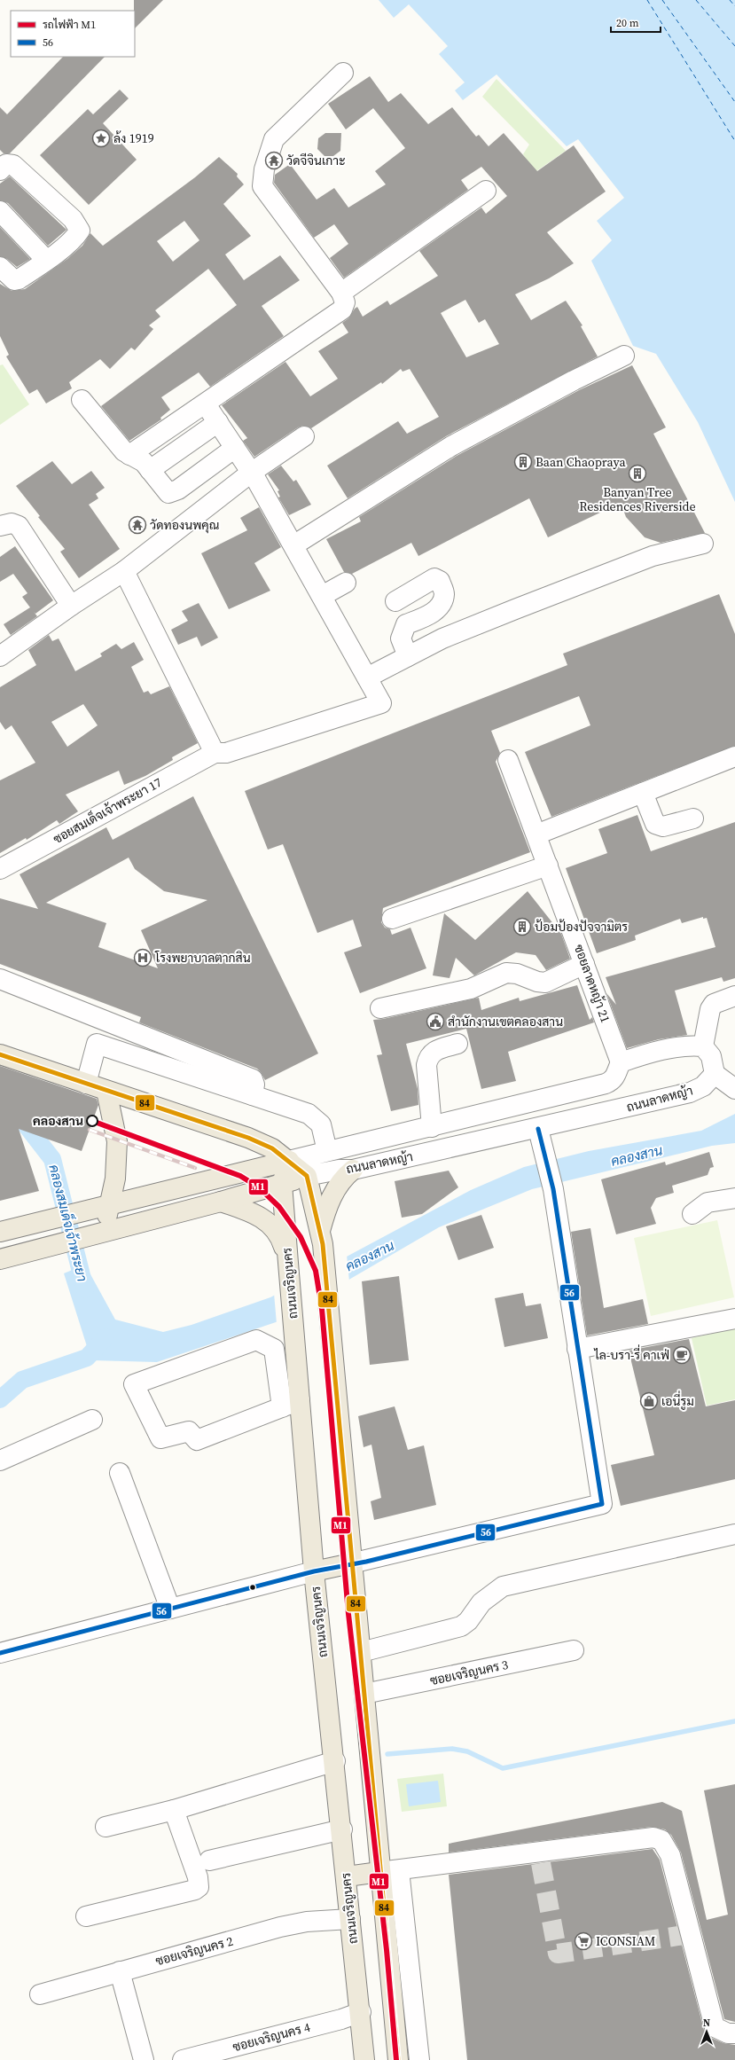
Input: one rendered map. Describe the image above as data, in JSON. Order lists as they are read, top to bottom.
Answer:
{
  "streets": {
    "main road": ["ถนนลาดหญ้า", "ถนนเจริญนคร"],
    "street": [
      "ซอยสมเด็จเจ้าพระยา 17",
      "ซอยลาดหญ้า 21",
      "ซอยเจริญนคร 3",
      "ซอยเจริญนคร 2",
      "ซอยเจริญนคร 4"
    ]
  },
  "crossings": [
    ["ซอยลาดหญ้า 21", "ถนนลาดหญ้า"],
    ["ถนนลาดหญ้า", "ถนนเจริญนคร"],
    ["ถนนเจริญนคร", "ซอยเจริญนคร 2"],
    ["ถนนเจริญนคร", "ซอยเจริญนคร 4"]
  ],
  "water": ["คลองสาน", "คลองสมเด็จเจ้าพระยา"],
  "places": {
    "place": ["ล้ง 1919"],
    "temple": ["วัดจีจินเกาะ", "วัดทองนพคุณ"],
    "building": ["Baan Chaopraya", "Banyan Tree Residences Riverside", "ป้อมป้องปัจจามิตร"],
    "hospital": ["โรงพยาบาลตากสิน"],
    "public building": ["สำนักงานเขตคลองสาน"],
    "other": ["คลองสาน"],
    "cafe": ["ไล-บรา-รี่ คาเฟ่"],
    "shop": ["เอนี่รูม"],
    "supermarket": ["ICONSIAM"]
  },
  "lines": ["transit line 84", "metro line M1", "transit line 56"],
  "legend": ["รถไฟฟ้า M1", "56"],
  "scale_bar": "20 m",
  "north": "top"
}
